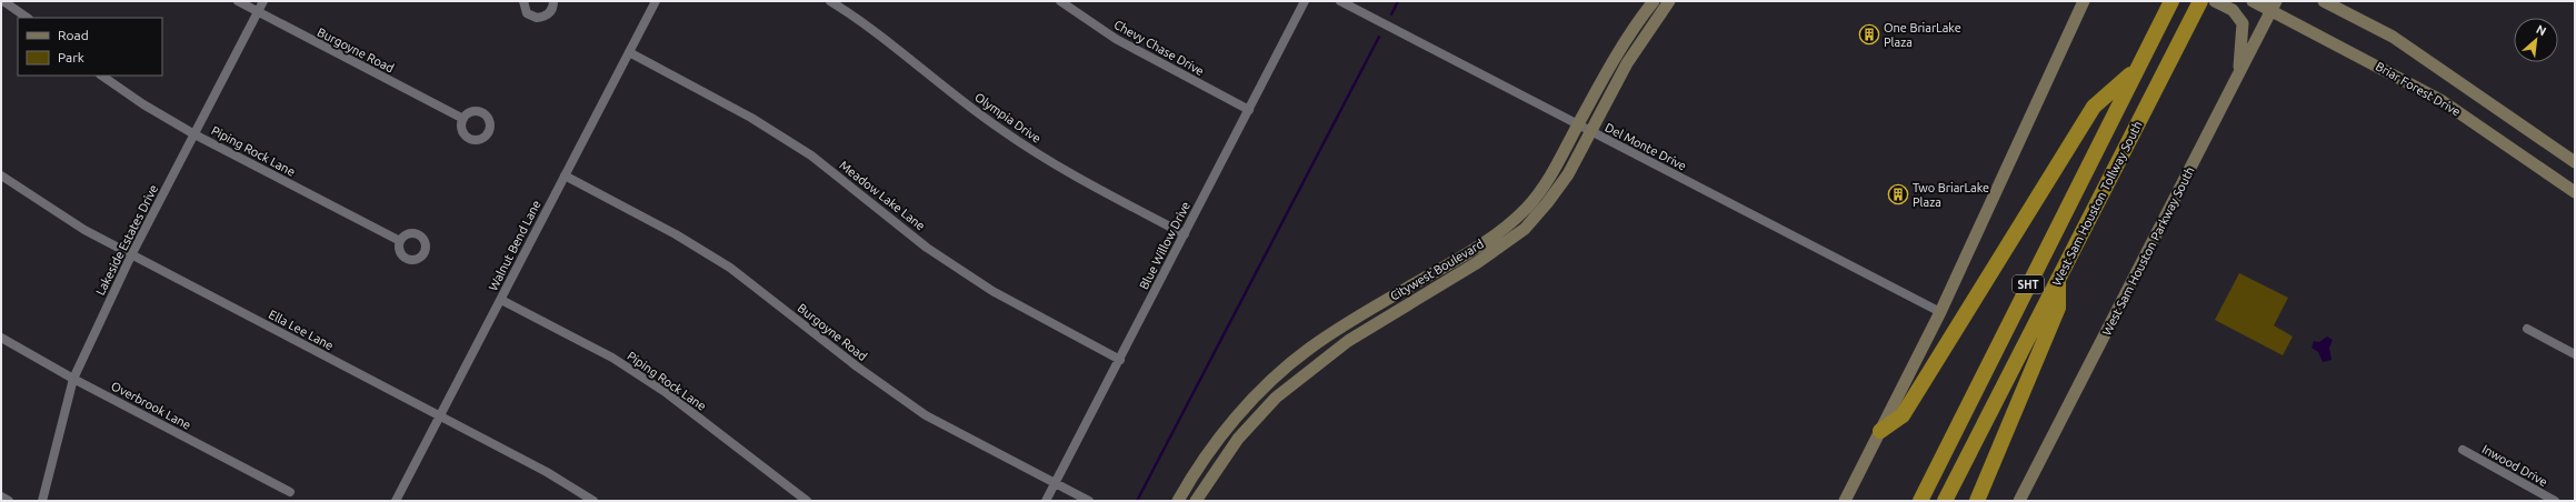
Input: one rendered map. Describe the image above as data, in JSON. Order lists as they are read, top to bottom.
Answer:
{
  "streets": {
    "highway": ["West Sam Houston Tollway South", "SHT"],
    "main road": ["Briar Forest Drive", "West Sam Houston Parkway South", "Citywest Boulevard"],
    "street": [
      "Chevy Chase Drive",
      "Burgoyne Road",
      "Olympia Drive",
      "Del Monte Drive",
      "Piping Rock Lane",
      "Meadow Lake Lane",
      "Lakeside Estates Drive",
      "Walnut Bend Lane",
      "Blue Willow Drive",
      "Ella Lee Lane",
      "Overbrook Lane",
      "Inwood Drive"
    ]
  },
  "crossings": [
    ["Chevy Chase Drive", "Blue Willow Drive"],
    ["Burgoyne Road", "Lakeside Estates Drive"],
    ["Burgoyne Road", "Walnut Bend Lane"],
    ["Burgoyne Road", "Blue Willow Drive"],
    ["Briar Forest Drive", "West Sam Houston Parkway South"],
    ["Olympia Drive", "Blue Willow Drive"],
    ["Del Monte Drive", "Citywest Boulevard"],
    ["Piping Rock Lane", "Lakeside Estates Drive"],
    ["Piping Rock Lane", "Walnut Bend Lane"],
    ["Meadow Lake Lane", "Walnut Bend Lane"],
    ["Meadow Lake Lane", "Blue Willow Drive"],
    ["Lakeside Estates Drive", "Ella Lee Lane"],
    ["Lakeside Estates Drive", "Overbrook Lane"],
    ["Walnut Bend Lane", "Ella Lee Lane"]
  ],
  "places": {
    "building": ["One BriarLake Plaza", "Two BriarLake Plaza"]
  },
  "legend": ["Road", "Park"],
  "north": "top right"
}
